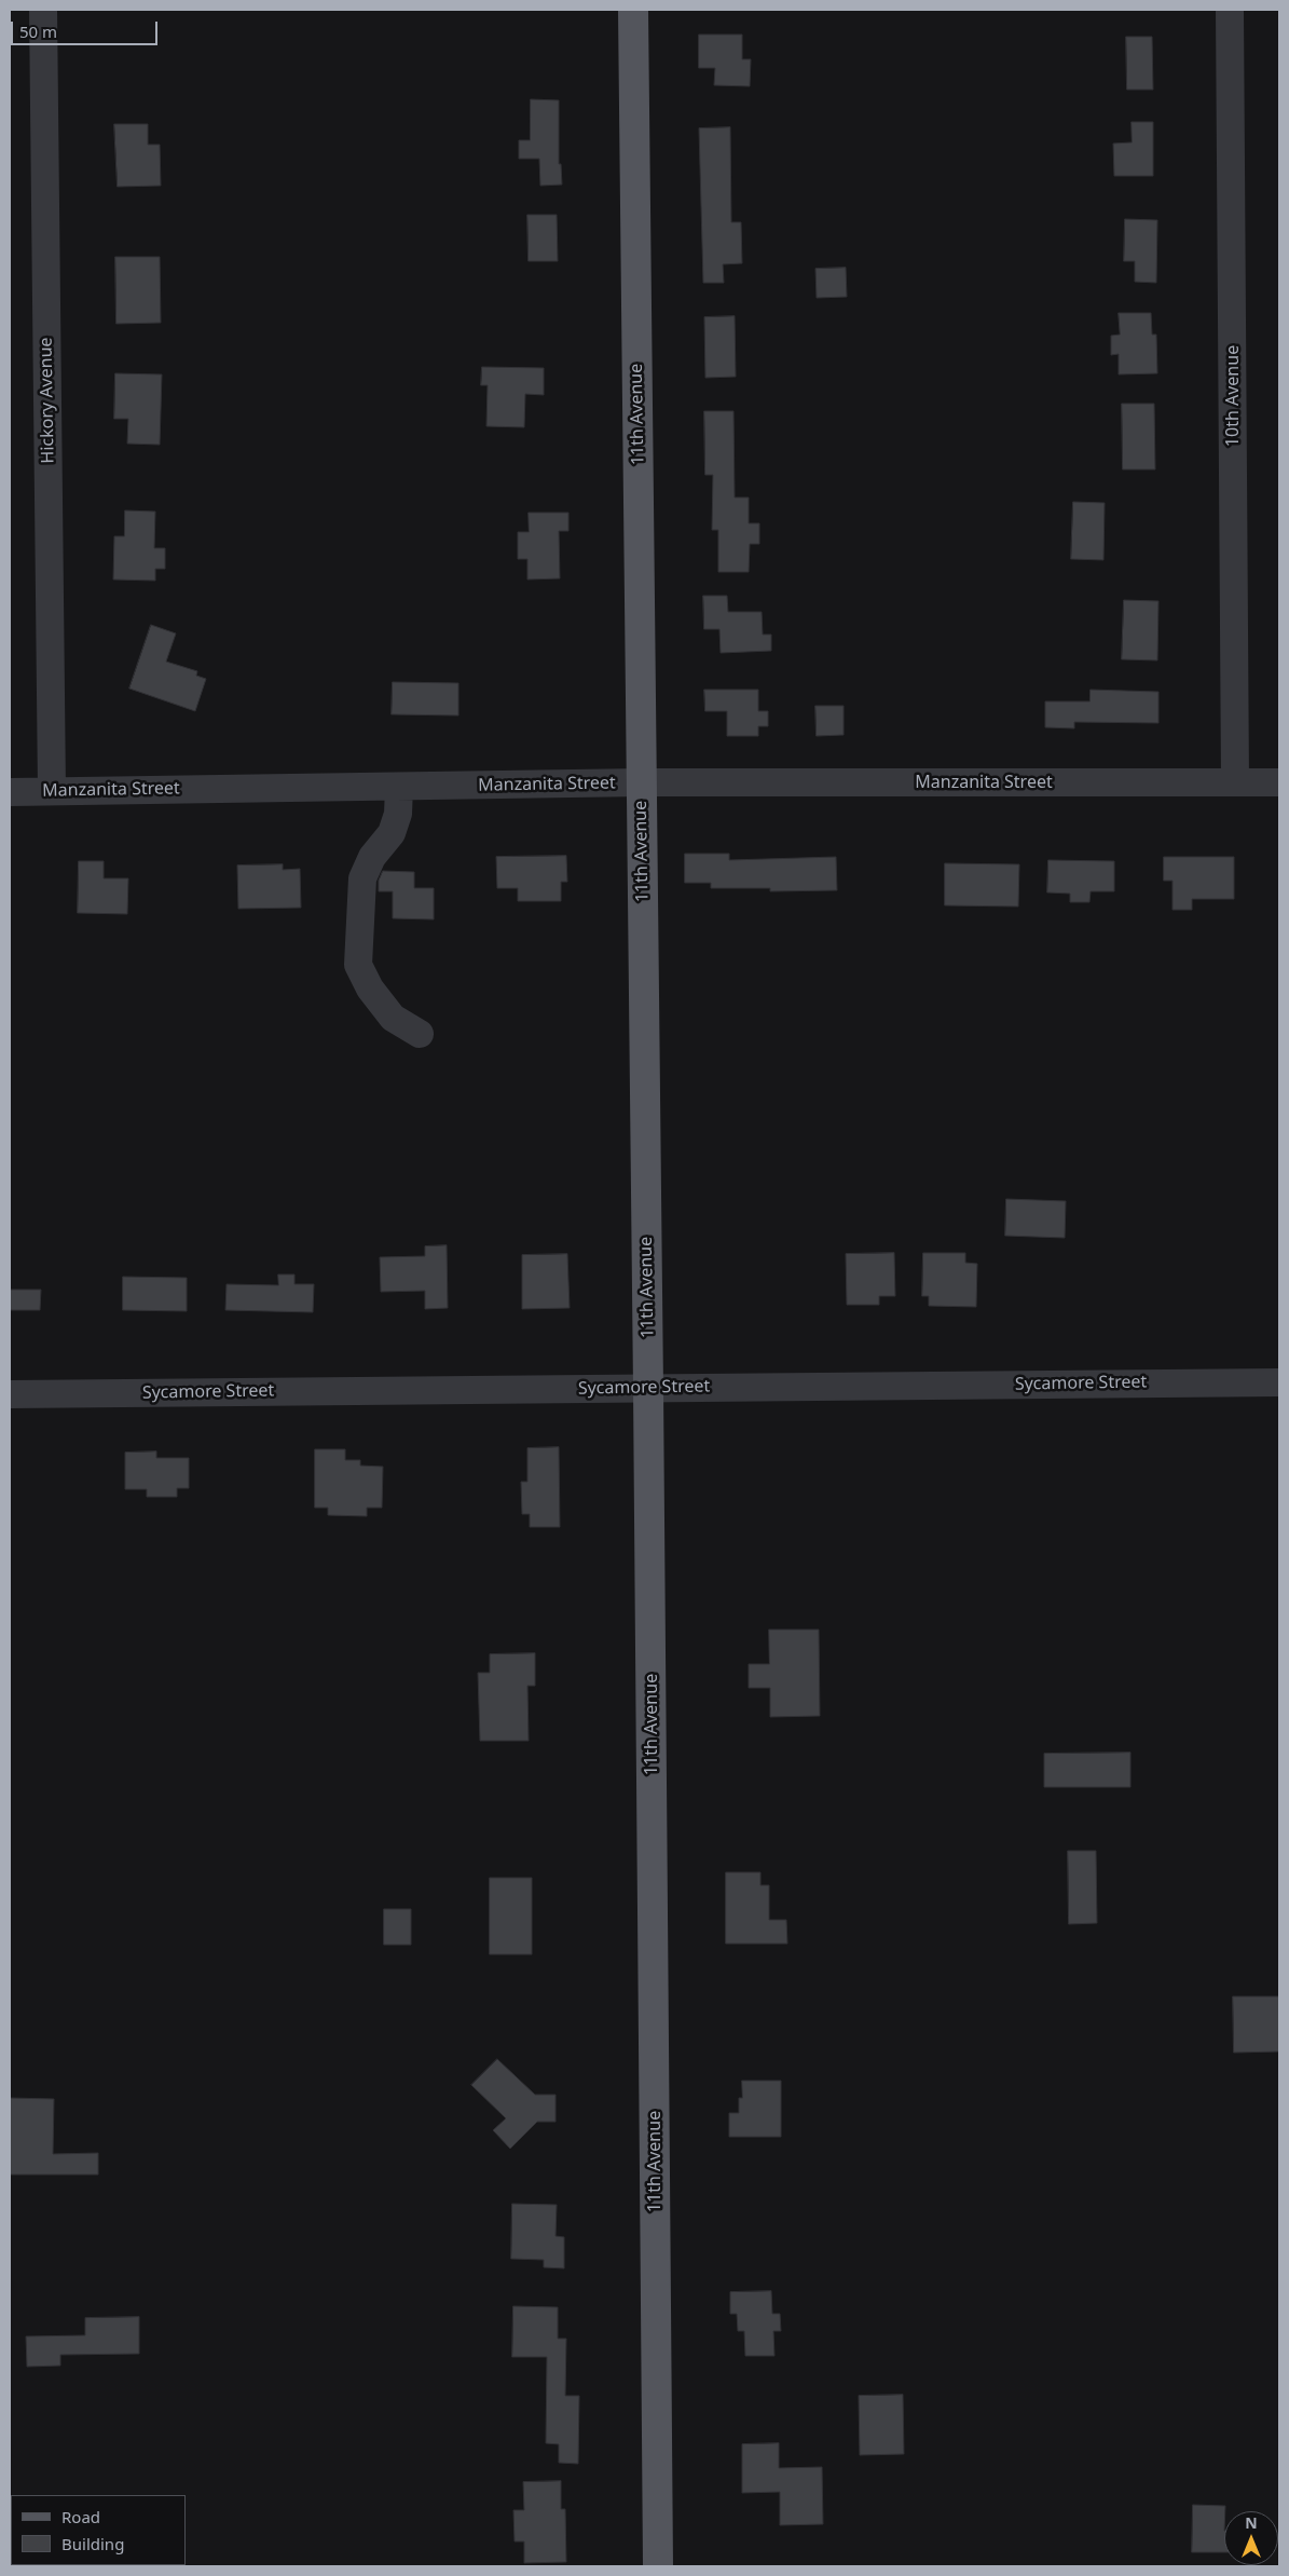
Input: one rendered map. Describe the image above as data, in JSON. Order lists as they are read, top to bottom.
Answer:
{
  "streets": {
    "main road": ["11th Avenue"],
    "street": [
      "10th Avenue",
      "Hickory Avenue",
      "Manzanita Street",
      "Sycamore Street"
    ]
  },
  "crossings": [
    ["10th Avenue", "Manzanita Street"],
    ["Hickory Avenue", "Manzanita Street"],
    ["11th Avenue", "Manzanita Street"],
    ["11th Avenue", "Sycamore Street"]
  ],
  "legend": ["Road", "Building"],
  "scale_bar": "50 m",
  "north": "top"
}
